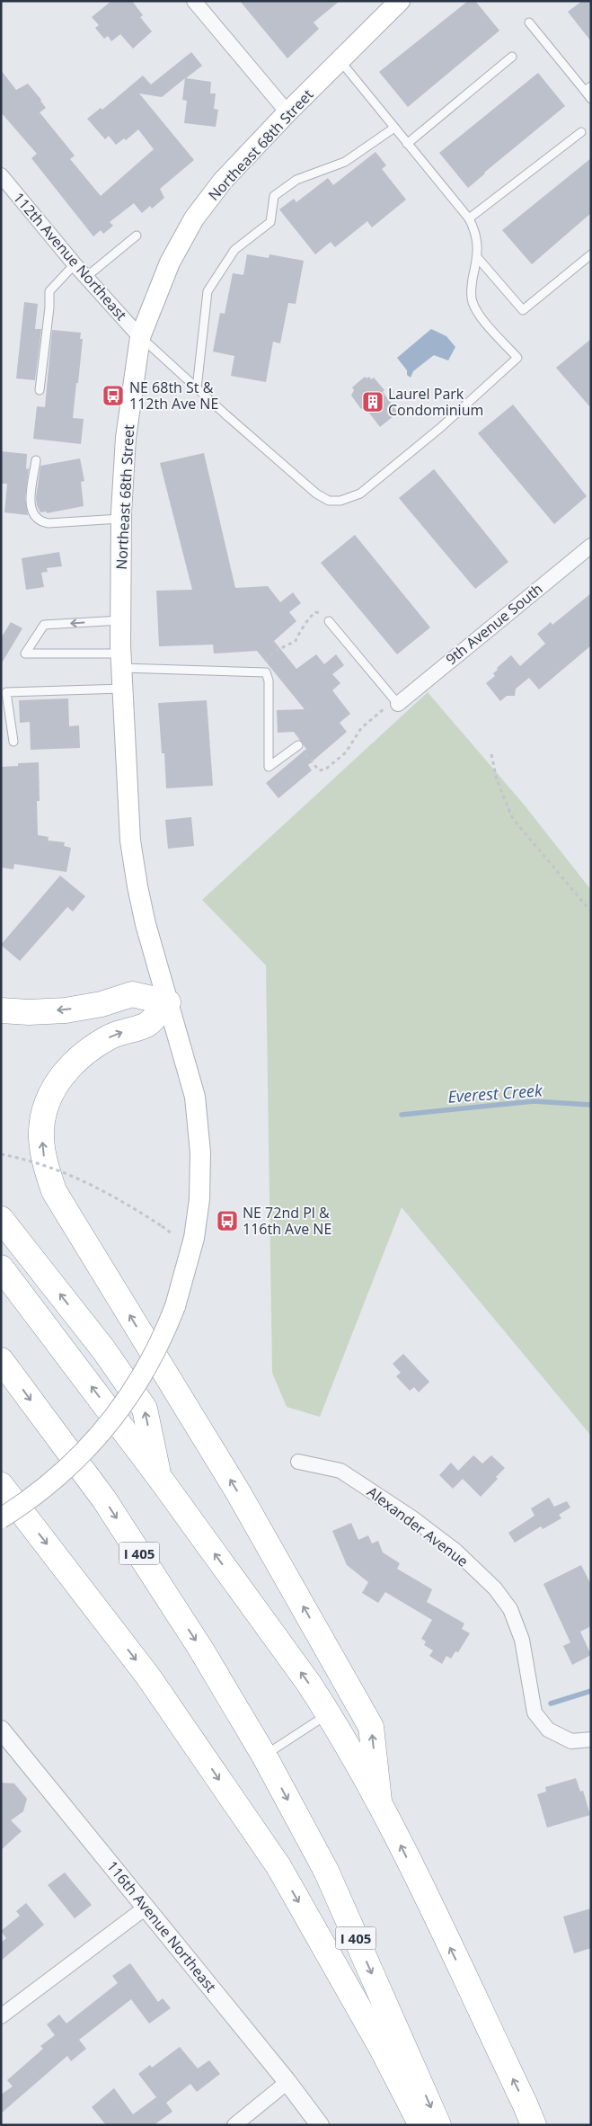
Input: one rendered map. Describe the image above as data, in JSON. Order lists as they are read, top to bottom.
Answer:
{
  "streets": {
    "highway": ["I 405"],
    "main road": ["Northeast 68th Street"],
    "street": [
      "112th Avenue Northeast",
      "9th Avenue South",
      "Alexander Avenue",
      "116th Avenue Northeast"
    ]
  },
  "crossings": [
    ["Northeast 68th Street", "112th Avenue Northeast"]
  ],
  "water": ["Everest Creek"],
  "places": {
    "bus stop": ["NE 68th St & 112th Ave NE", "NE 72nd Pl & 116th Ave NE"],
    "building": ["Laurel Park Condominium"]
  }
}
